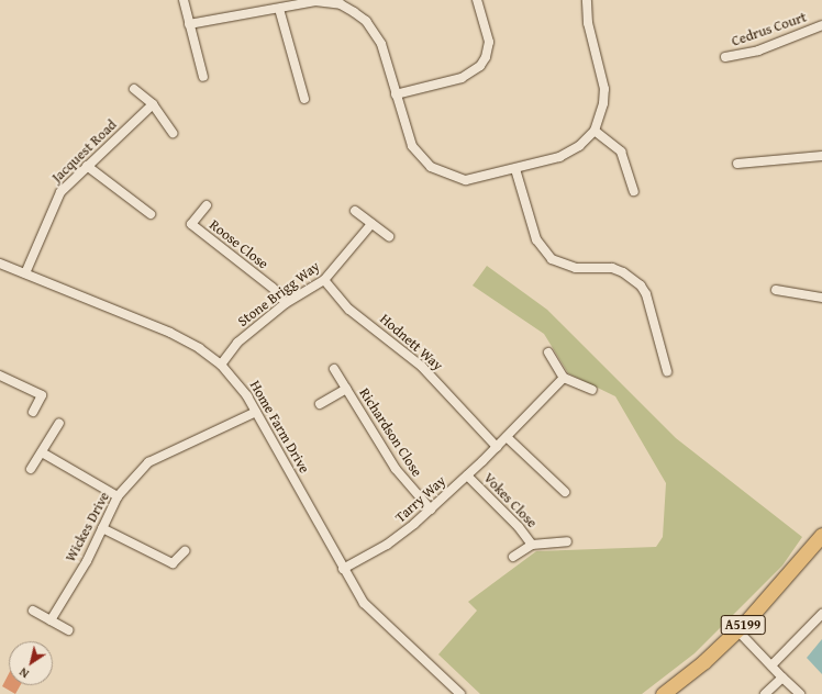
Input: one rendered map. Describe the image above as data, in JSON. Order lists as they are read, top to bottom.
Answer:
{
  "streets": {
    "main road": ["A5199"],
    "street": [
      "Cedrus Court",
      "Jacquest Road",
      "Roose Close",
      "Stone Brigg Way",
      "Hodnett Way",
      "Home Farm Drive",
      "Richardson Close",
      "Tarry Way",
      "Vokes Close",
      "Wickes Drive"
    ]
  },
  "crossings": [
    ["Jacquest Road", "Home Farm Drive"],
    ["Roose Close", "Stone Brigg Way"],
    ["Stone Brigg Way", "Hodnett Way"],
    ["Stone Brigg Way", "Home Farm Drive"],
    ["Hodnett Way", "Tarry Way"],
    ["Home Farm Drive", "Tarry Way"],
    ["Home Farm Drive", "Wickes Drive"],
    ["Richardson Close", "Tarry Way"],
    ["Tarry Way", "Vokes Close"]
  ],
  "north": "bottom left"
}
